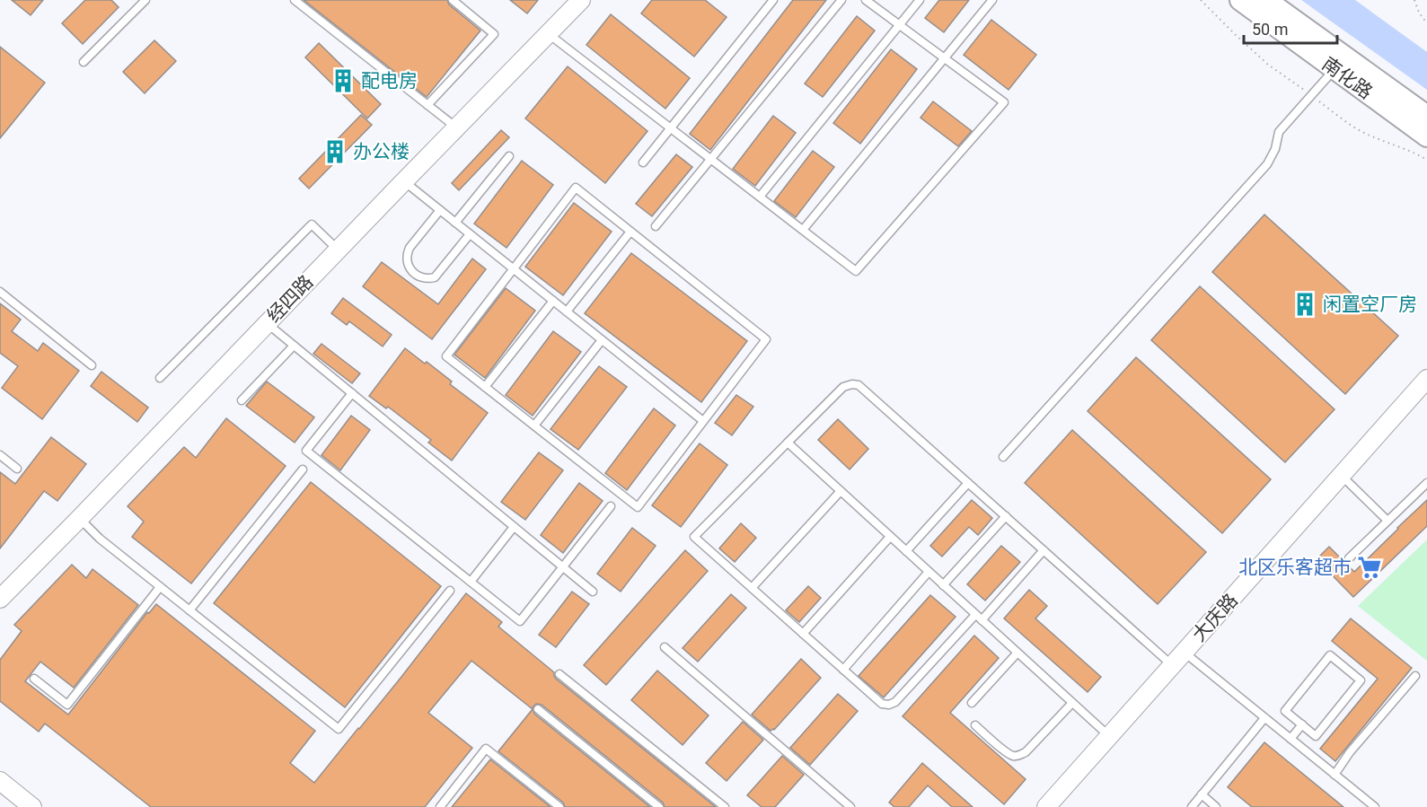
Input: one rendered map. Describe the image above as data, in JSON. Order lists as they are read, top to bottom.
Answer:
{
  "streets": {
    "main road": ["南化路"],
    "street": ["经四路", "大庆路"]
  },
  "places": {
    "building": ["配电房", "办公楼", "闲置空厂房"],
    "supermarket": ["北区乐客超市"]
  },
  "scale_bar": "50 m"
}
